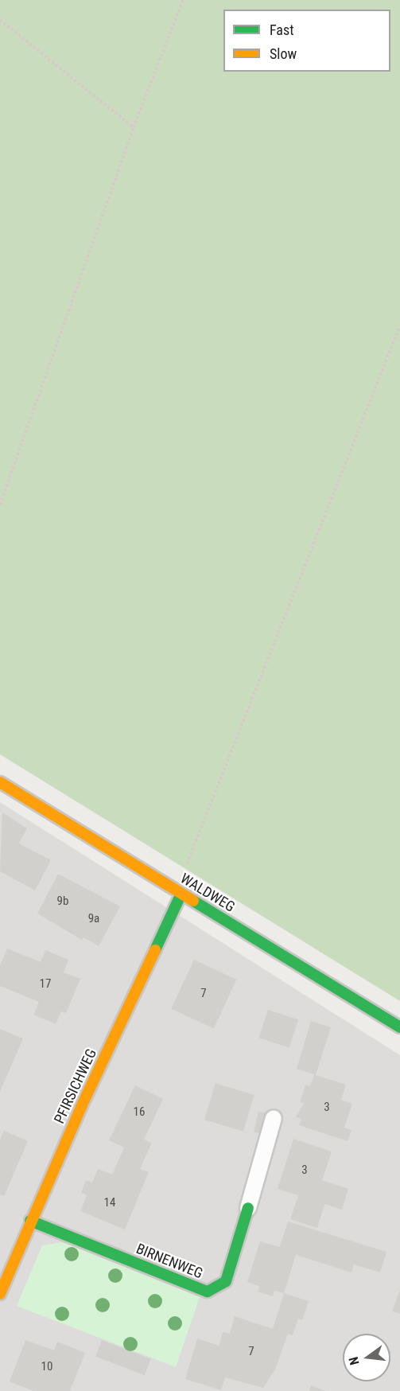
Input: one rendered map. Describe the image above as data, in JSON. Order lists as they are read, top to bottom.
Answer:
{
  "streets": {
    "street": ["WALDWEG", "PFIRSICHWEG", "BIRNENWEG"]
  },
  "crossings": [
    ["WALDWEG", "PFIRSICHWEG"],
    ["PFIRSICHWEG", "BIRNENWEG"]
  ],
  "house_numbers": [
    "9b",
    "9a",
    "17",
    "7",
    "3",
    "16",
    "3",
    "14",
    "7",
    "10"
  ],
  "legend": ["Fast", "Slow"],
  "north": "left"
}
